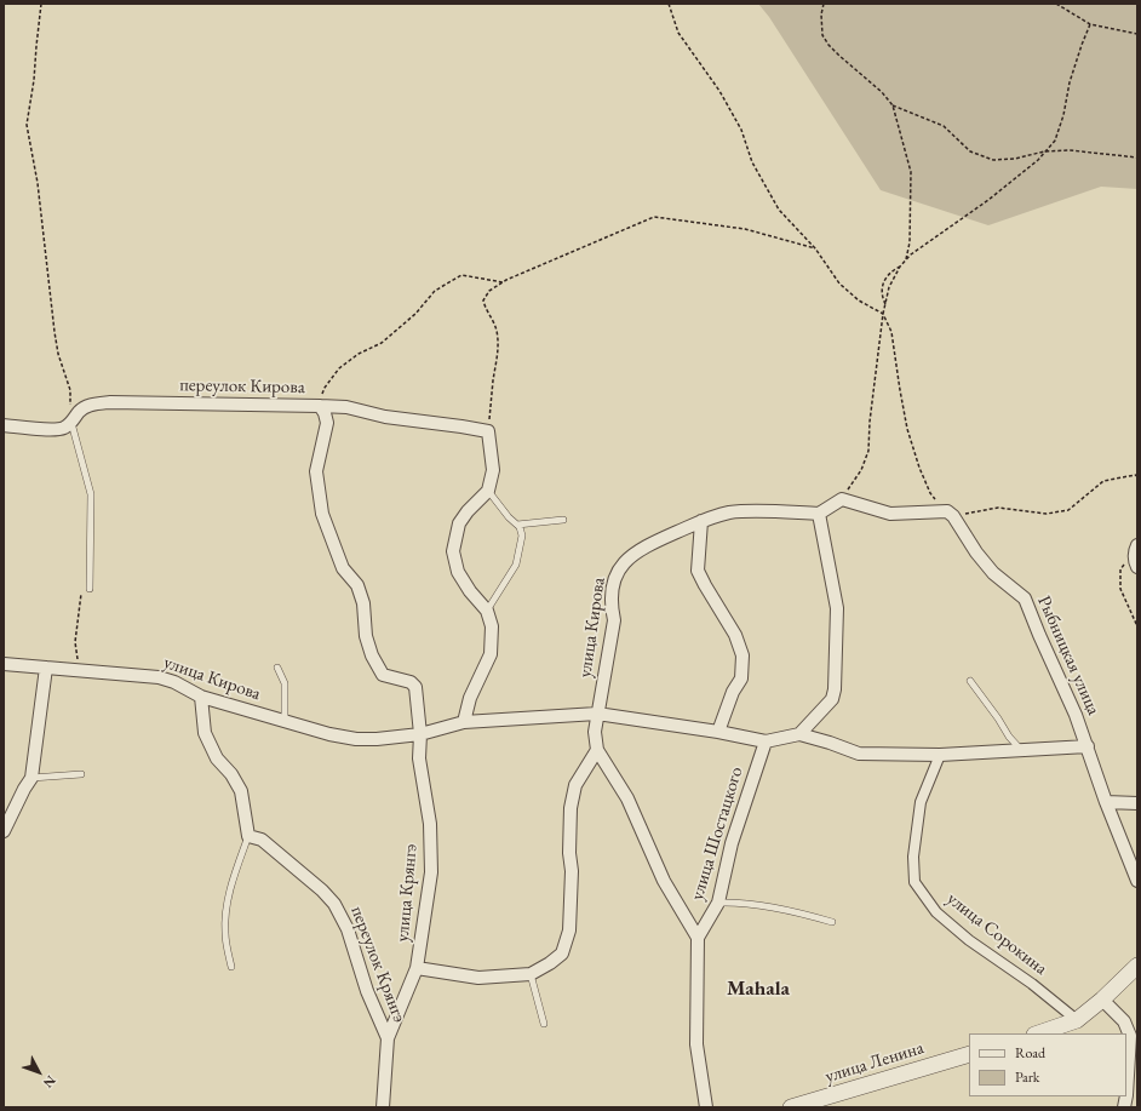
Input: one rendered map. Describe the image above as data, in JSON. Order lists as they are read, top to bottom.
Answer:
{
  "streets": {
    "street": [
      "переулок Кирова",
      "улица Кирова",
      "Рыбницкая улица",
      "улица Шостацкого",
      "улица Крянгэ",
      "улица Сорокина",
      "переулок Крянгэ",
      "улица Ленина"
    ]
  },
  "crossings": [
    ["переулок Кирова", "улица Крянгэ"],
    ["улица Кирова", "улица Крянгэ"],
    ["улица Крянгэ", "переулок Крянгэ"]
  ],
  "districts": ["Mahala"],
  "legend": ["Road", "Park"],
  "north": "bottom right"
}
